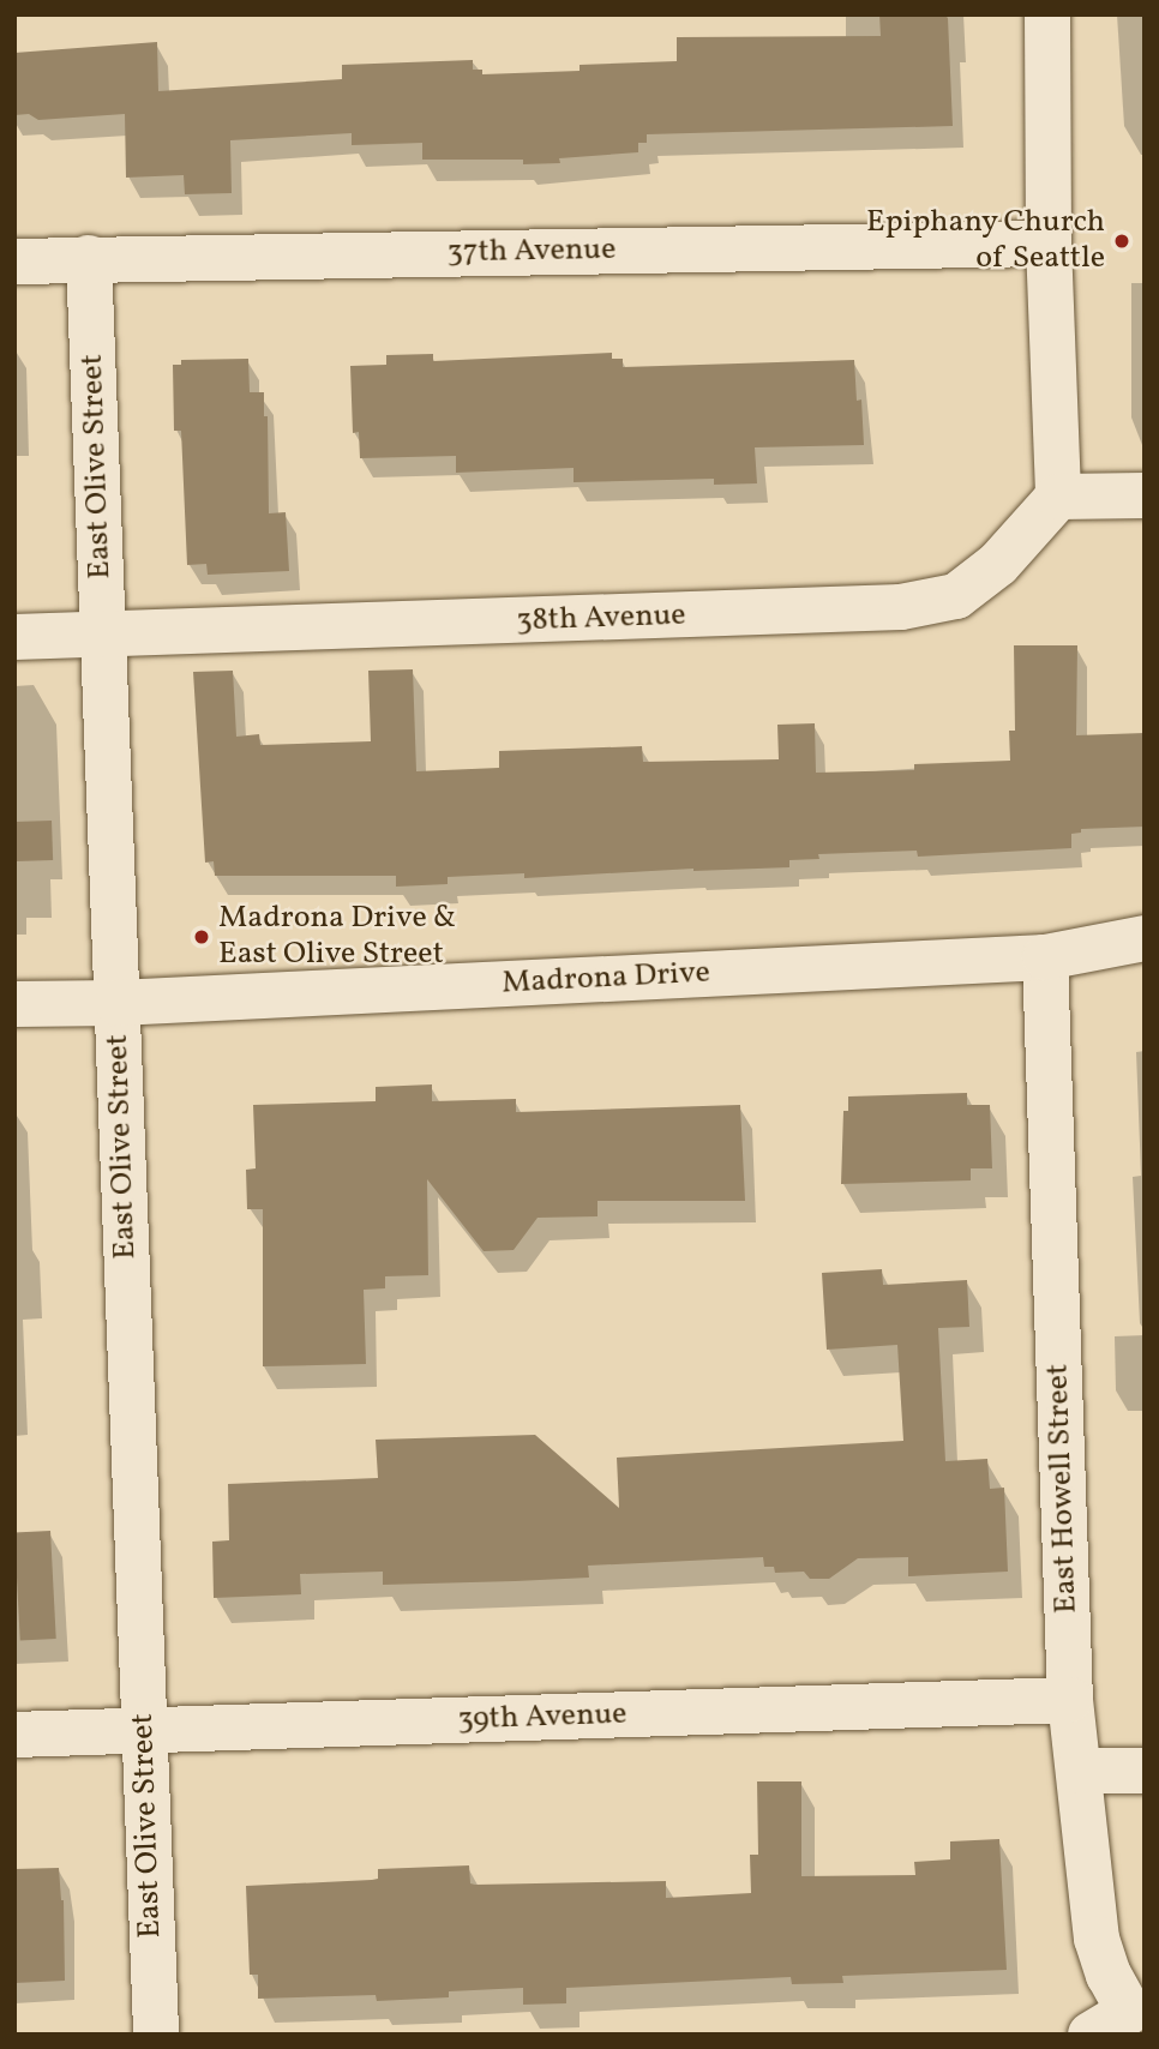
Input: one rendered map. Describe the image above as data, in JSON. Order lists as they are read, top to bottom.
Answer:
{
  "streets": {
    "street": [
      "37th Avenue",
      "East Olive Street",
      "38th Avenue",
      "Madrona Drive",
      "East Howell Street",
      "39th Avenue"
    ]
  },
  "crossings": [
    ["37th Avenue", "East Olive Street"],
    ["East Olive Street", "38th Avenue"],
    ["East Olive Street", "Madrona Drive"],
    ["East Olive Street", "39th Avenue"],
    ["Madrona Drive", "East Howell Street"],
    ["East Howell Street", "39th Avenue"]
  ],
  "places": ["Epiphany Church of Seattle", "Madrona Drive & East Olive Street"]
}
